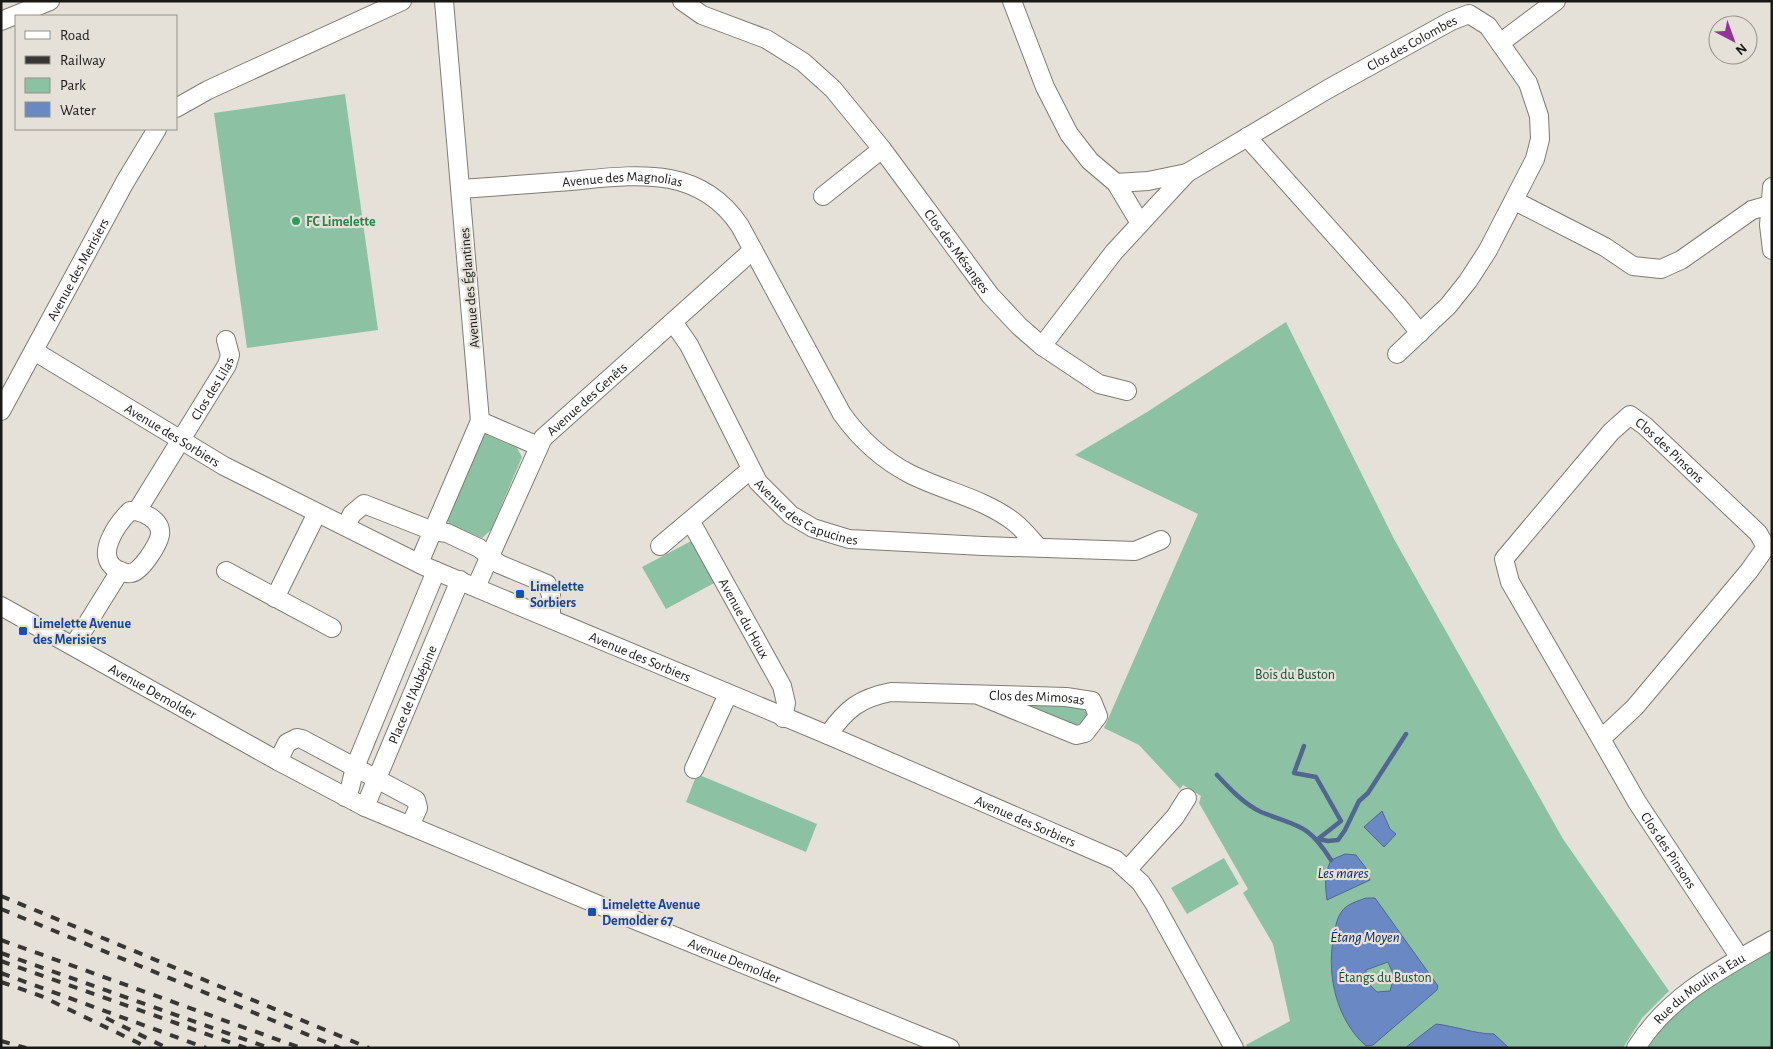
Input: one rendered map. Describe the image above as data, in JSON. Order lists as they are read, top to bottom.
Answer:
{
  "streets": {
    "street": [
      "Clos des Colombes",
      "Avenue des Magnolias",
      "Clos des Mésanges",
      "Avenue des Merisiers",
      "Avenue des Églantines",
      "Clos des Lilas",
      "Avenue des Genêts",
      "Avenue des Sorbiers",
      "Clos des Pinsons",
      "Avenue des Capucines",
      "Avenue du Houx",
      "Avenue Demolder",
      "Place de l'Aubépine",
      "Clos des Mimosas",
      "Rue du Moulin à Eau"
    ]
  },
  "crossings": [
    ["Avenue des Magnolias", "Avenue des Églantines"],
    ["Avenue des Magnolias", "Avenue des Genêts"],
    ["Avenue des Merisiers", "Avenue des Sorbiers"],
    ["Avenue des Églantines", "Avenue des Sorbiers"],
    ["Clos des Lilas", "Avenue des Sorbiers"],
    ["Avenue des Genêts", "Avenue des Sorbiers"],
    ["Avenue des Genêts", "Avenue des Capucines"],
    ["Avenue des Genêts", "Place de l'Aubépine"],
    ["Avenue des Sorbiers", "Avenue du Houx"],
    ["Avenue des Sorbiers", "Place de l'Aubépine"],
    ["Avenue des Sorbiers", "Clos des Mimosas"],
    ["Clos des Pinsons", "Rue du Moulin à Eau"],
    ["Avenue Demolder", "Place de l'Aubépine"]
  ],
  "water": ["Les mares", "Étang Moyen"],
  "parks": ["Bois du Buston", "Étangs du Buston"],
  "places": {
    "other": ["FC Limelette"],
    "transit": ["Limelette Sorbiers", "Limelette Avenue des Merisiers", "Limelette Avenue Demolder 67"]
  },
  "legend": [
    "Road",
    "Railway",
    "Park",
    "Water"
  ],
  "north": "bottom right"
}
